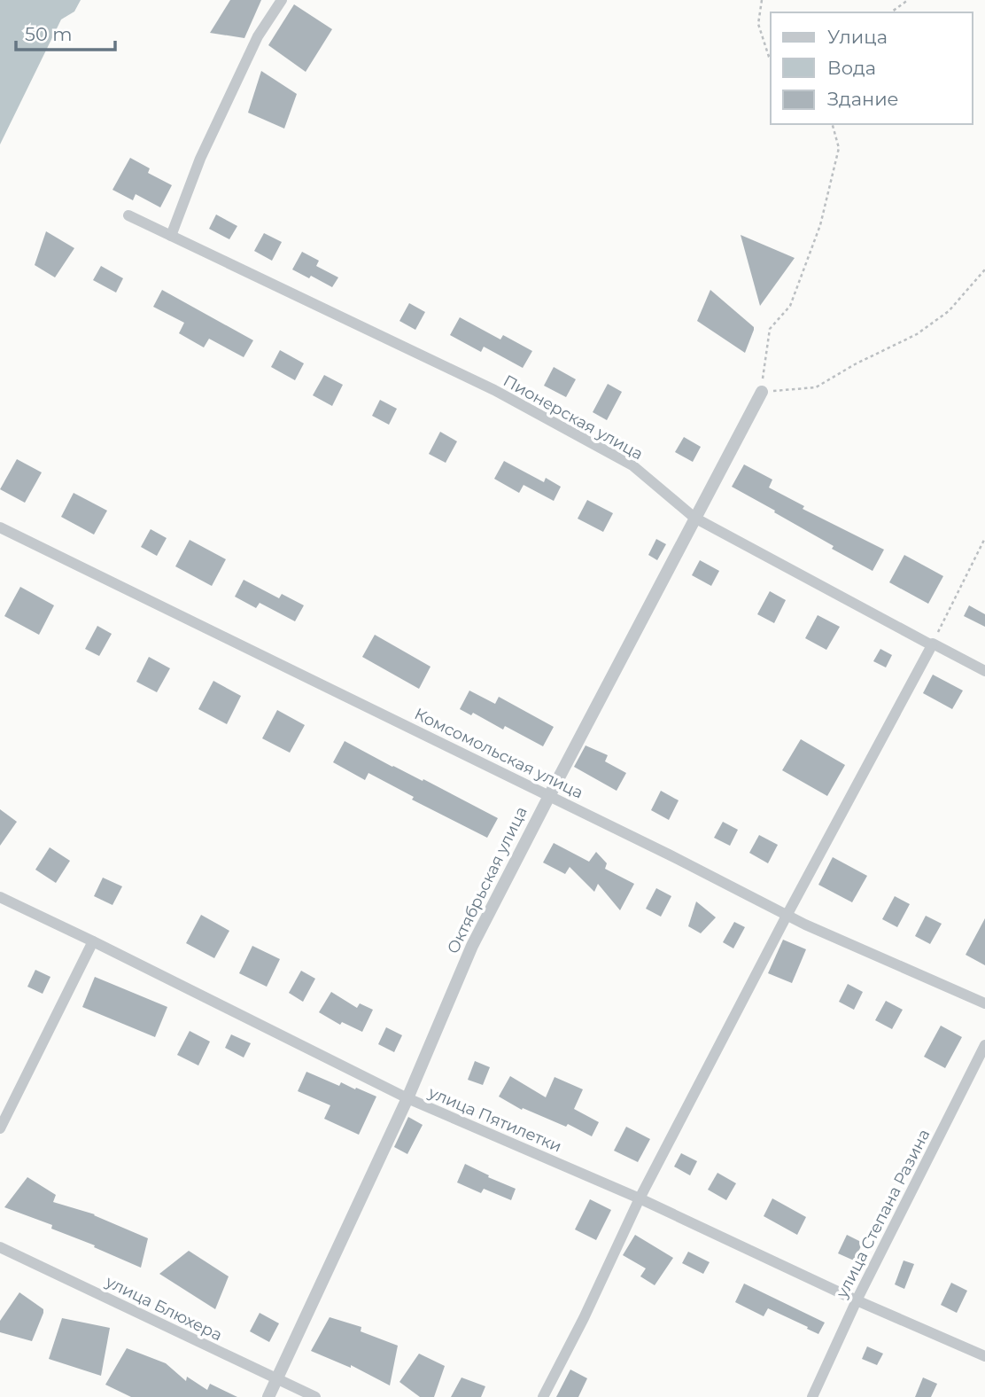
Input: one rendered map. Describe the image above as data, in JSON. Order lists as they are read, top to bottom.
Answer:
{
  "streets": {
    "street": [
      "Пионерская улица",
      "Комсомольская улица",
      "Октябрьская улица",
      "улица Пятилетки",
      "улица Степана Разина",
      "улица Блюхера"
    ]
  },
  "crossings": [
    ["Пионерская улица", "Октябрьская улица"],
    ["Комсомольская улица", "Октябрьская улица"],
    ["Октябрьская улица", "улица Пятилетки"],
    ["Октябрьская улица", "улица Блюхера"],
    ["улица Пятилетки", "улица Степана Разина"]
  ],
  "legend": ["Улица", "Вода", "Здание"],
  "scale_bar": "50 m"
}
